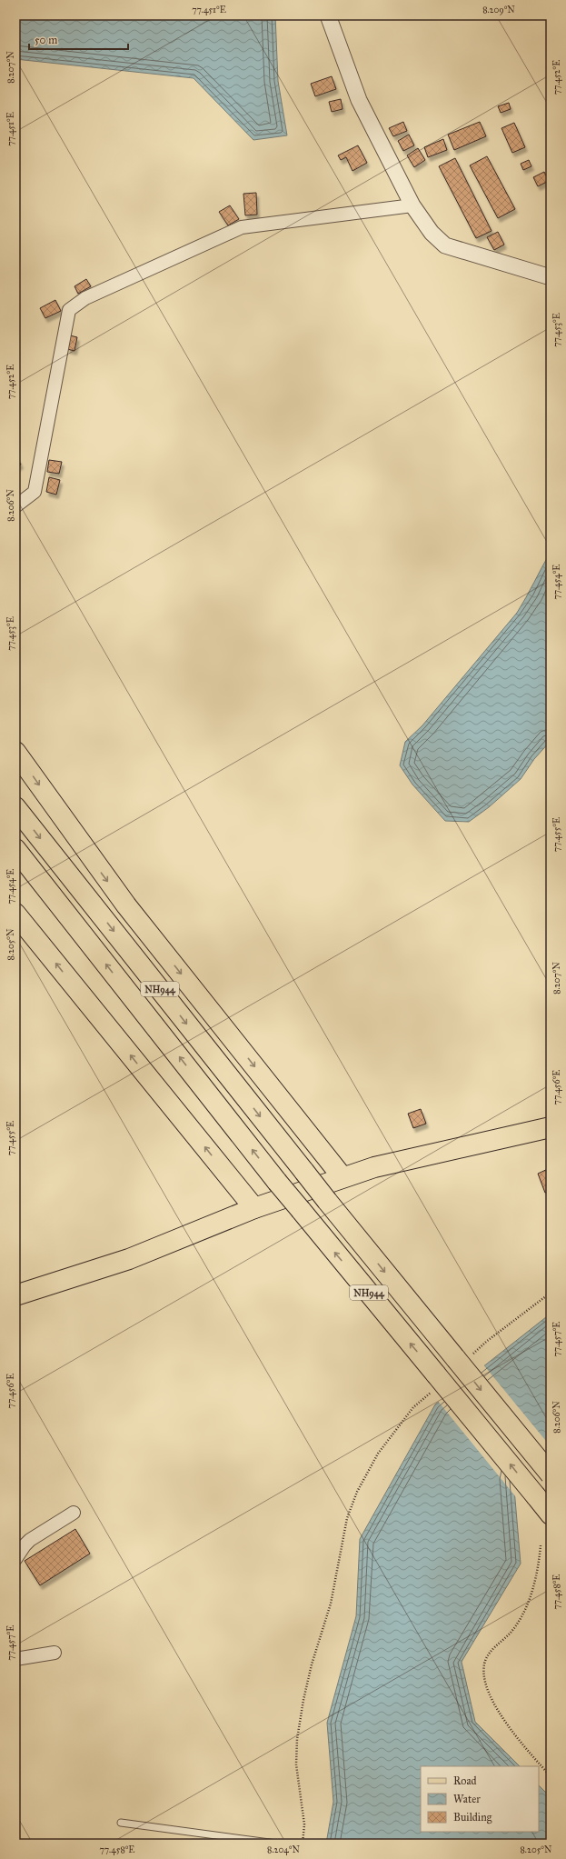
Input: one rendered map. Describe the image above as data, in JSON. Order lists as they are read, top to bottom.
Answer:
{
  "streets": {
    "main road": ["NH944"]
  },
  "legend": ["Road", "Water", "Building"],
  "scale_bar": "50 m",
  "coordinates": [
    "77.451°E",
    "8.209°N",
    "8.207°N",
    "77.452°E",
    "77.453°E",
    "8.206°N",
    "77.454°E",
    "77.455°E",
    "8.205°N",
    "77.456°E",
    "77.457°E",
    "77.458°E",
    "8.204°N"
  ]
}
